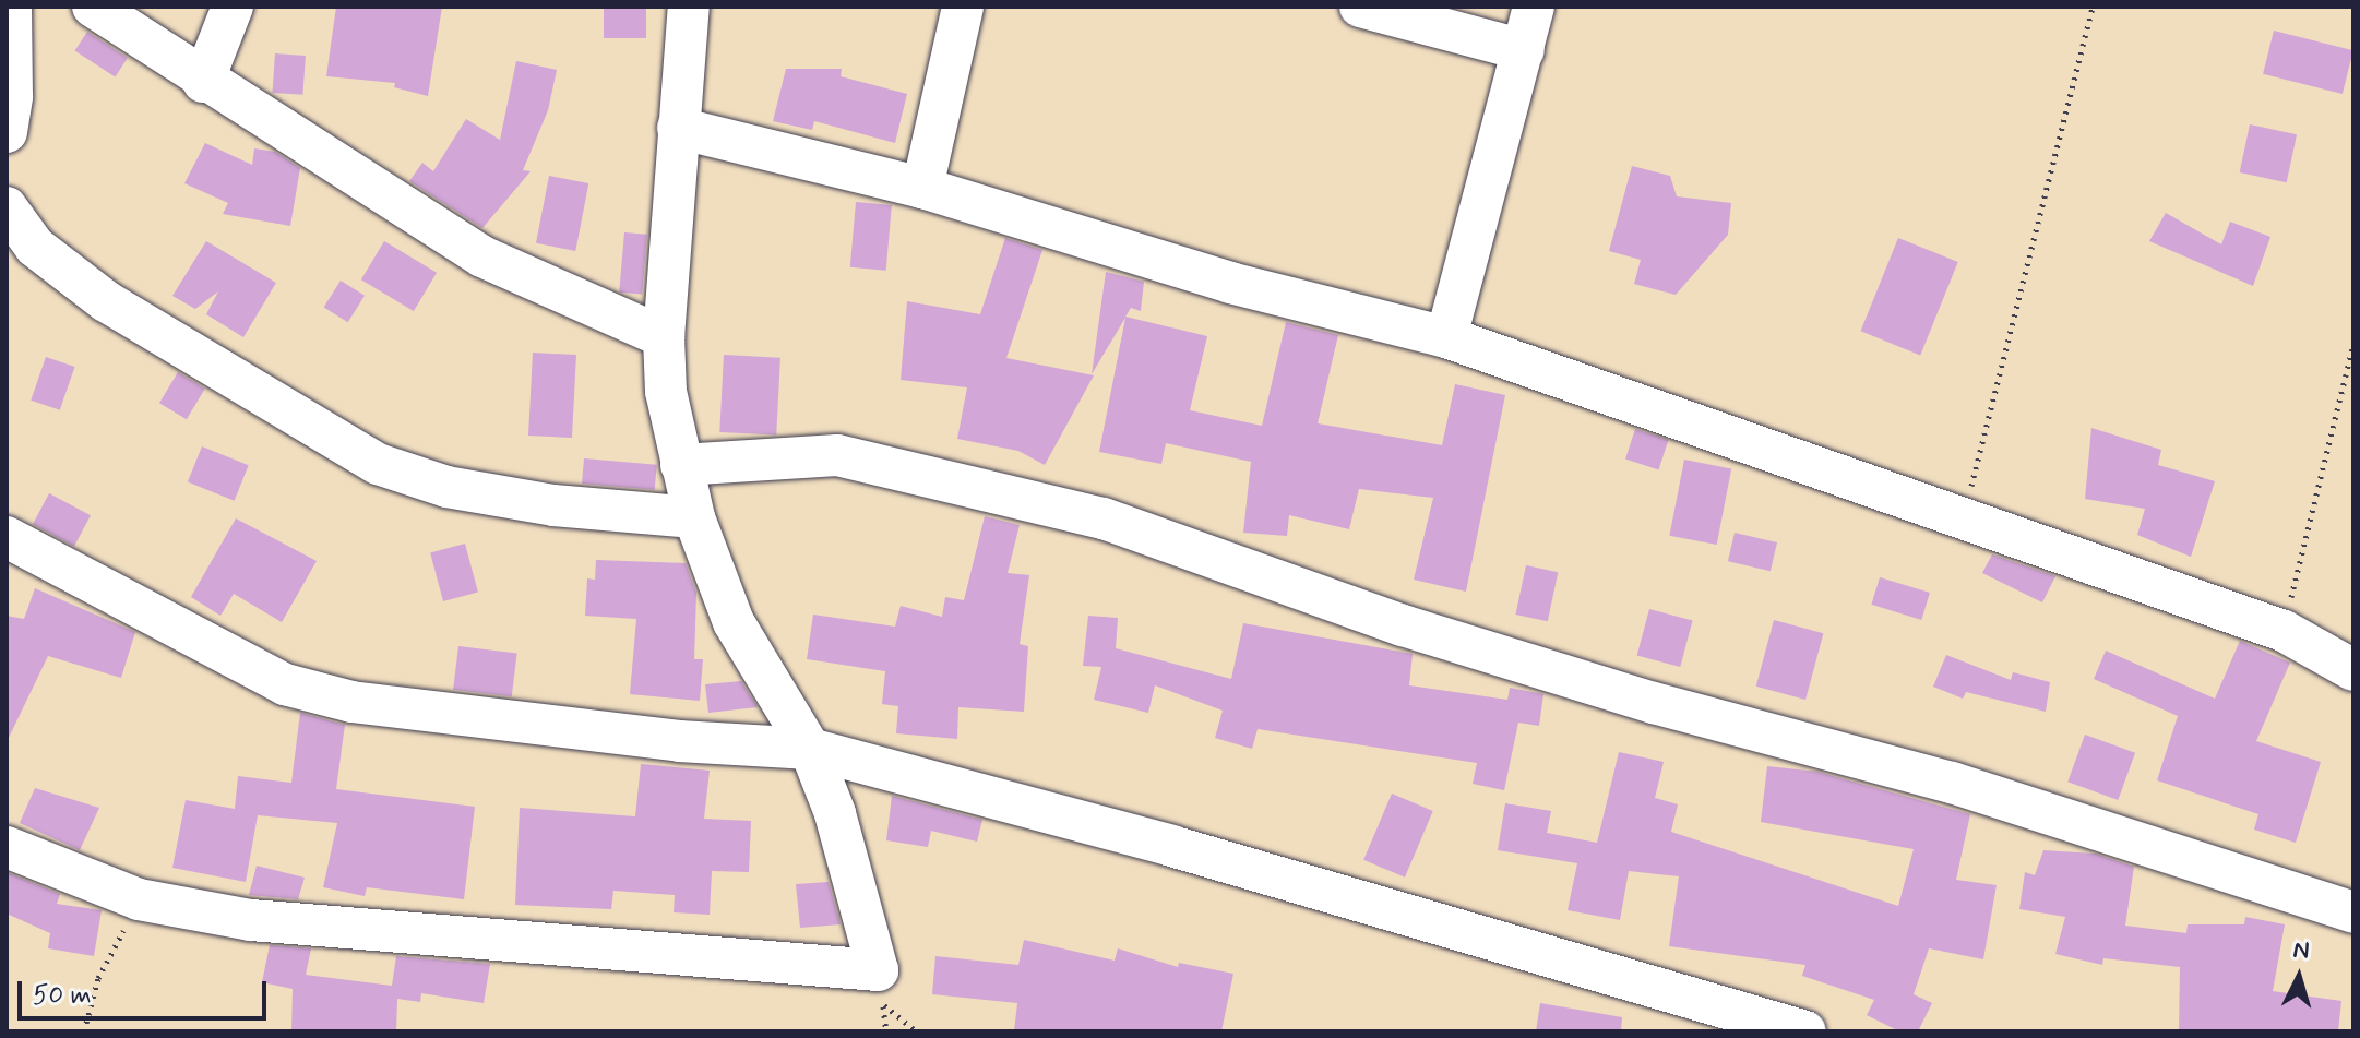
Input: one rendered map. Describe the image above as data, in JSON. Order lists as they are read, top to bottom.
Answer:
{
  "scale_bar": "50 m",
  "north": "top"
}
